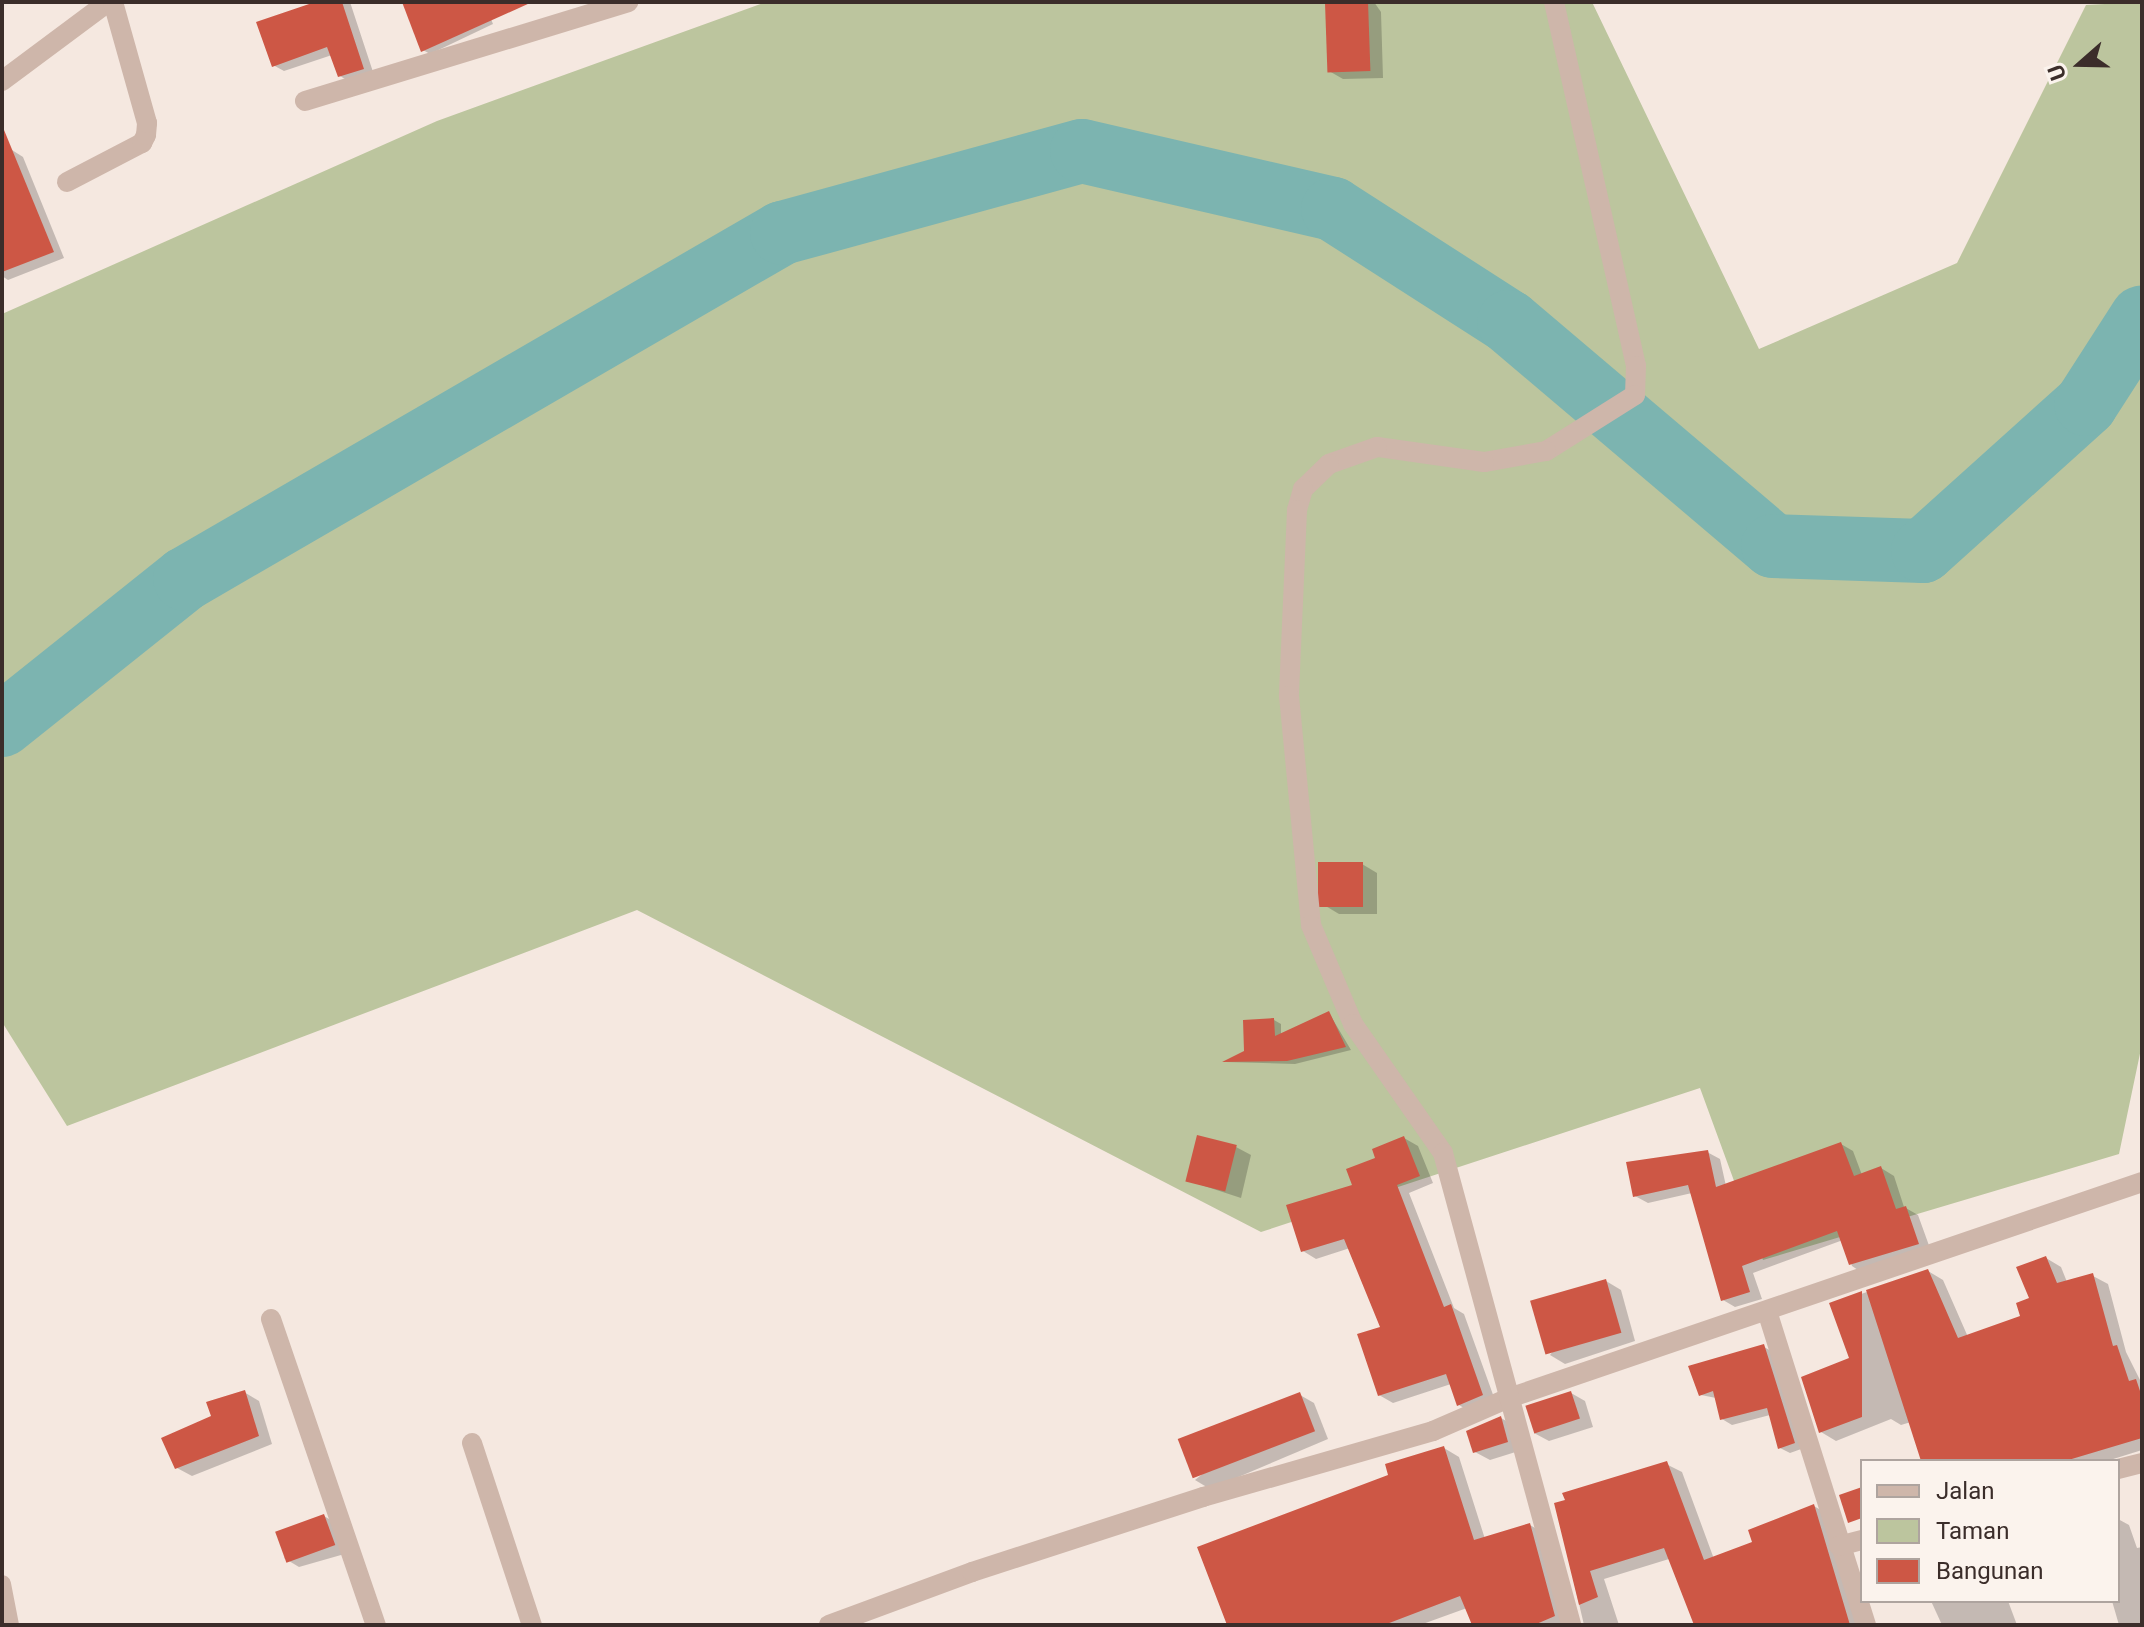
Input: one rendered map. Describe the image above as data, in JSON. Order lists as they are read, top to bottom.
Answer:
{
  "legend": ["Jalan", "Taman", "Bangunan"],
  "north": "left"
}
